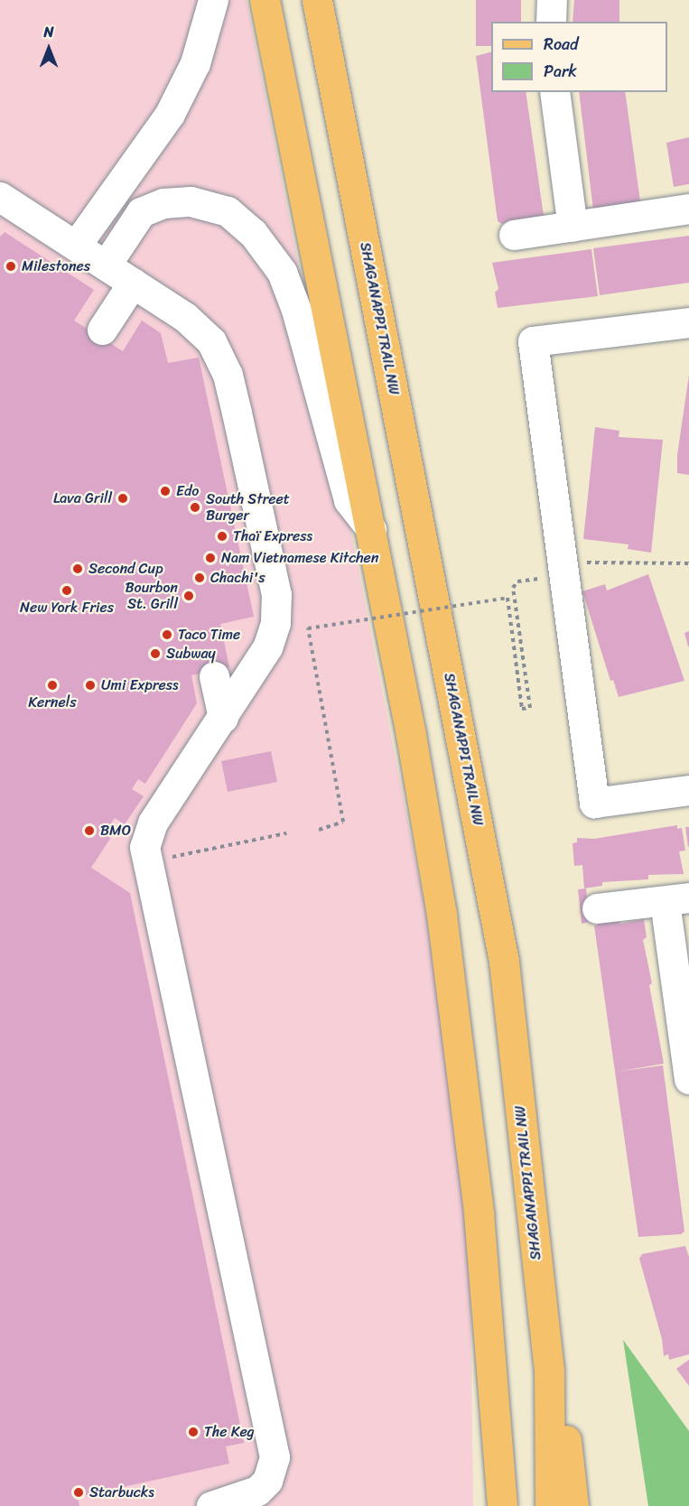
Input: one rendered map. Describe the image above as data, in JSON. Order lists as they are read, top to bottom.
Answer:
{
  "streets": {
    "main road": ["SHAGANAPPI TRAIL NW"]
  },
  "places": [
    "Milestones",
    "Edo",
    "Lava Grill",
    "South Street Burger",
    "Thaï Express",
    "Nam Vietnamese Kitchen",
    "Second Cup",
    "Chachi's",
    "New York Fries",
    "Bourbon St. Grill",
    "Taco Time",
    "Subway",
    "Kernels",
    "Umi Express",
    "BMO",
    "The Keg",
    "Starbucks"
  ],
  "legend": ["Road", "Park"],
  "north": "top"
}
